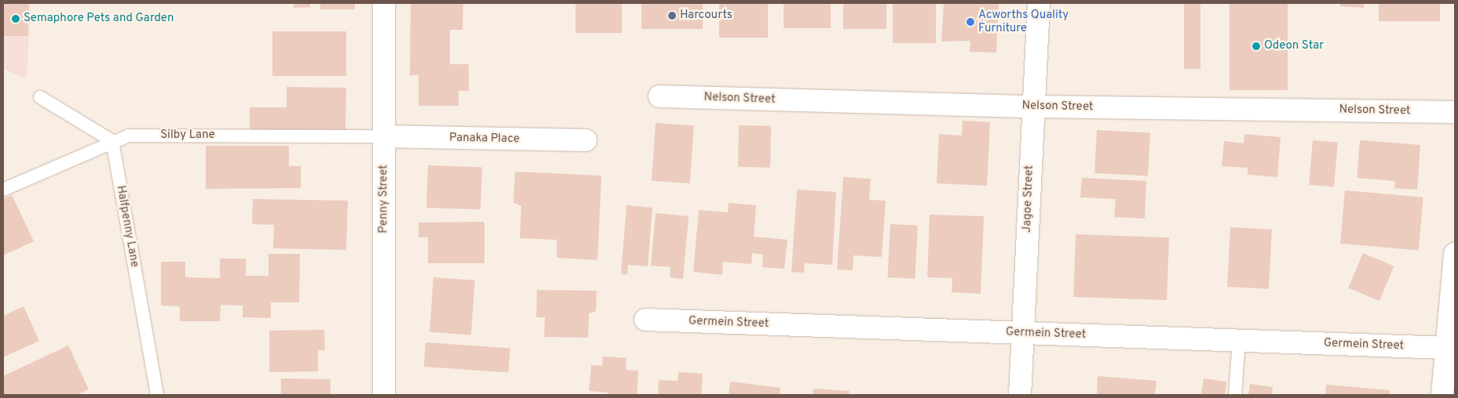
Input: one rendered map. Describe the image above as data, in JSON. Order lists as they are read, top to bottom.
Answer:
{
  "streets": {
    "street": [
      "Nelson Street",
      "Panaka Place",
      "Penny Street",
      "Jagoe Street",
      "Germein Street"
    ],
    "lane": ["Silby Lane", "Halfpenny Lane"]
  },
  "crossings": [
    ["Nelson Street", "Jagoe Street"],
    ["Silby Lane", "Panaka Place"],
    ["Silby Lane", "Penny Street"],
    ["Silby Lane", "Halfpenny Lane"],
    ["Panaka Place", "Penny Street"],
    ["Jagoe Street", "Germein Street"]
  ],
  "places": [
    "Harcourts",
    "Semaphore Pets and Garden",
    "Acworths Quality Furniture",
    "Odeon Star"
  ]
}
